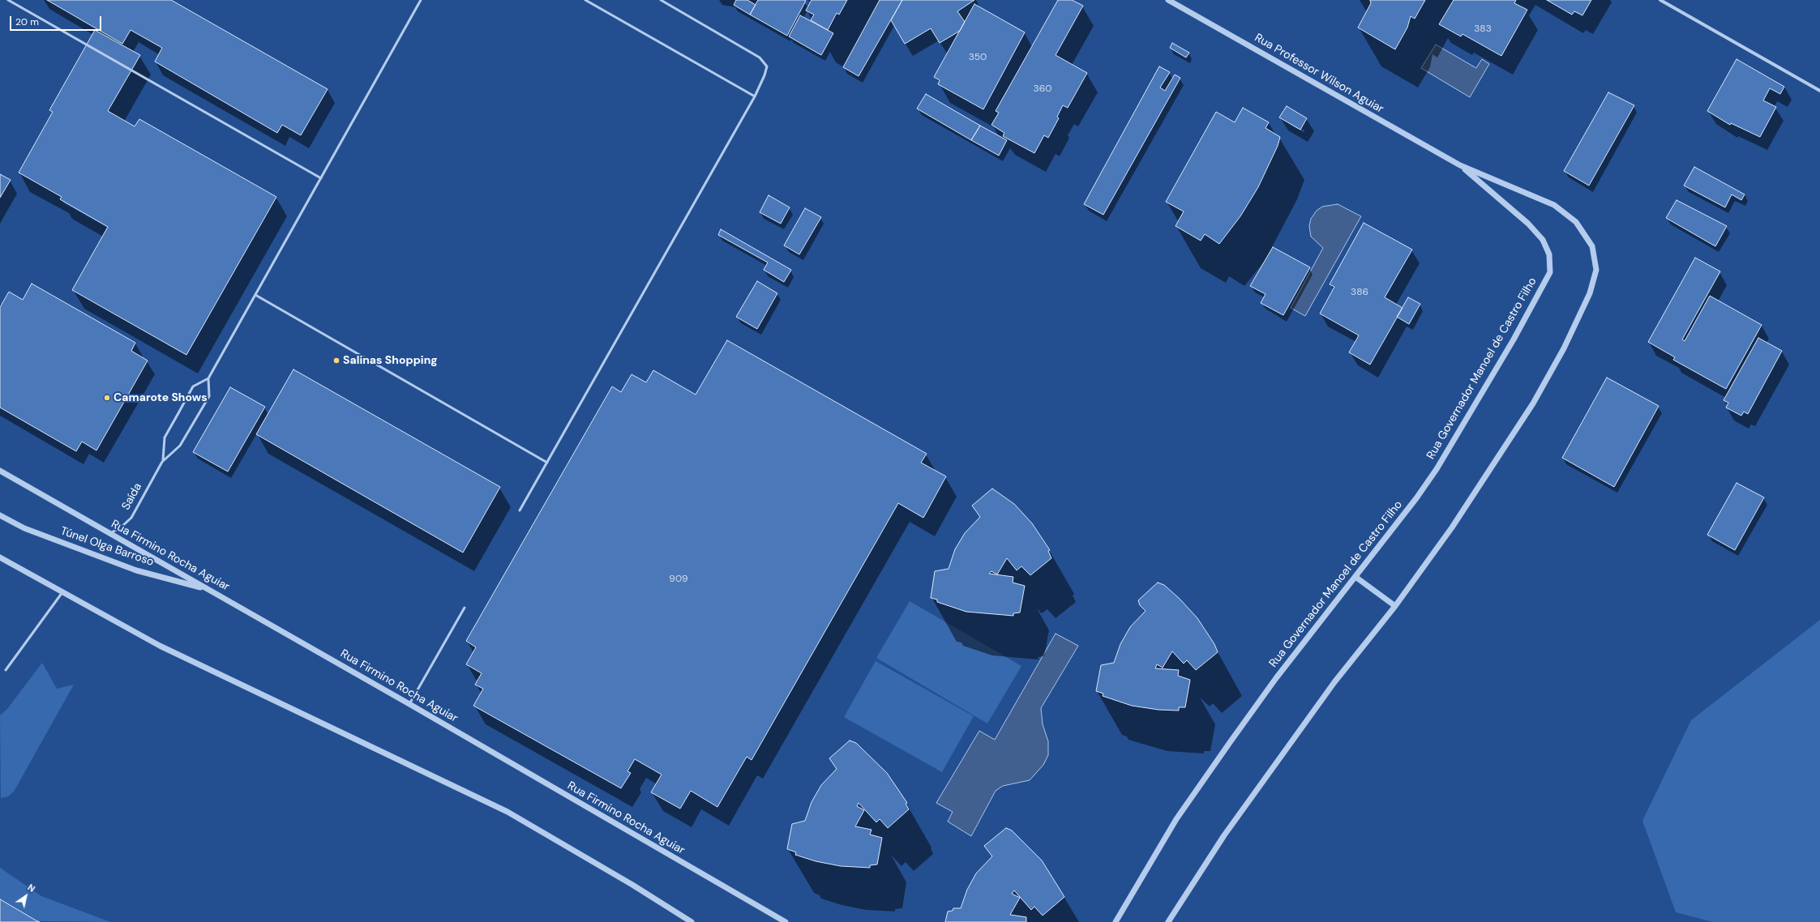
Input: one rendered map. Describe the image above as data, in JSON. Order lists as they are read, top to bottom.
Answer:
{
  "streets": {
    "street": [
      "Rua Professor Wilson Aguiar",
      "Rua Governador Manoel de Castro Filho",
      "Túnel Olga Barroso",
      "Rua Firmino Rocha Aguiar"
    ],
    "lane": ["Saída"]
  },
  "crossings": [
    ["Rua Professor Wilson Aguiar", "Rua Governador Manoel de Castro Filho"],
    ["Saída", "Rua Firmino Rocha Aguiar"],
    ["Túnel Olga Barroso", "Rua Firmino Rocha Aguiar"]
  ],
  "places": ["Salinas Shopping", "Camarote Shows"],
  "house_numbers": [
    "383",
    "350",
    "360",
    "386",
    "909"
  ],
  "scale_bar": "20 m",
  "north": "top right"
}
